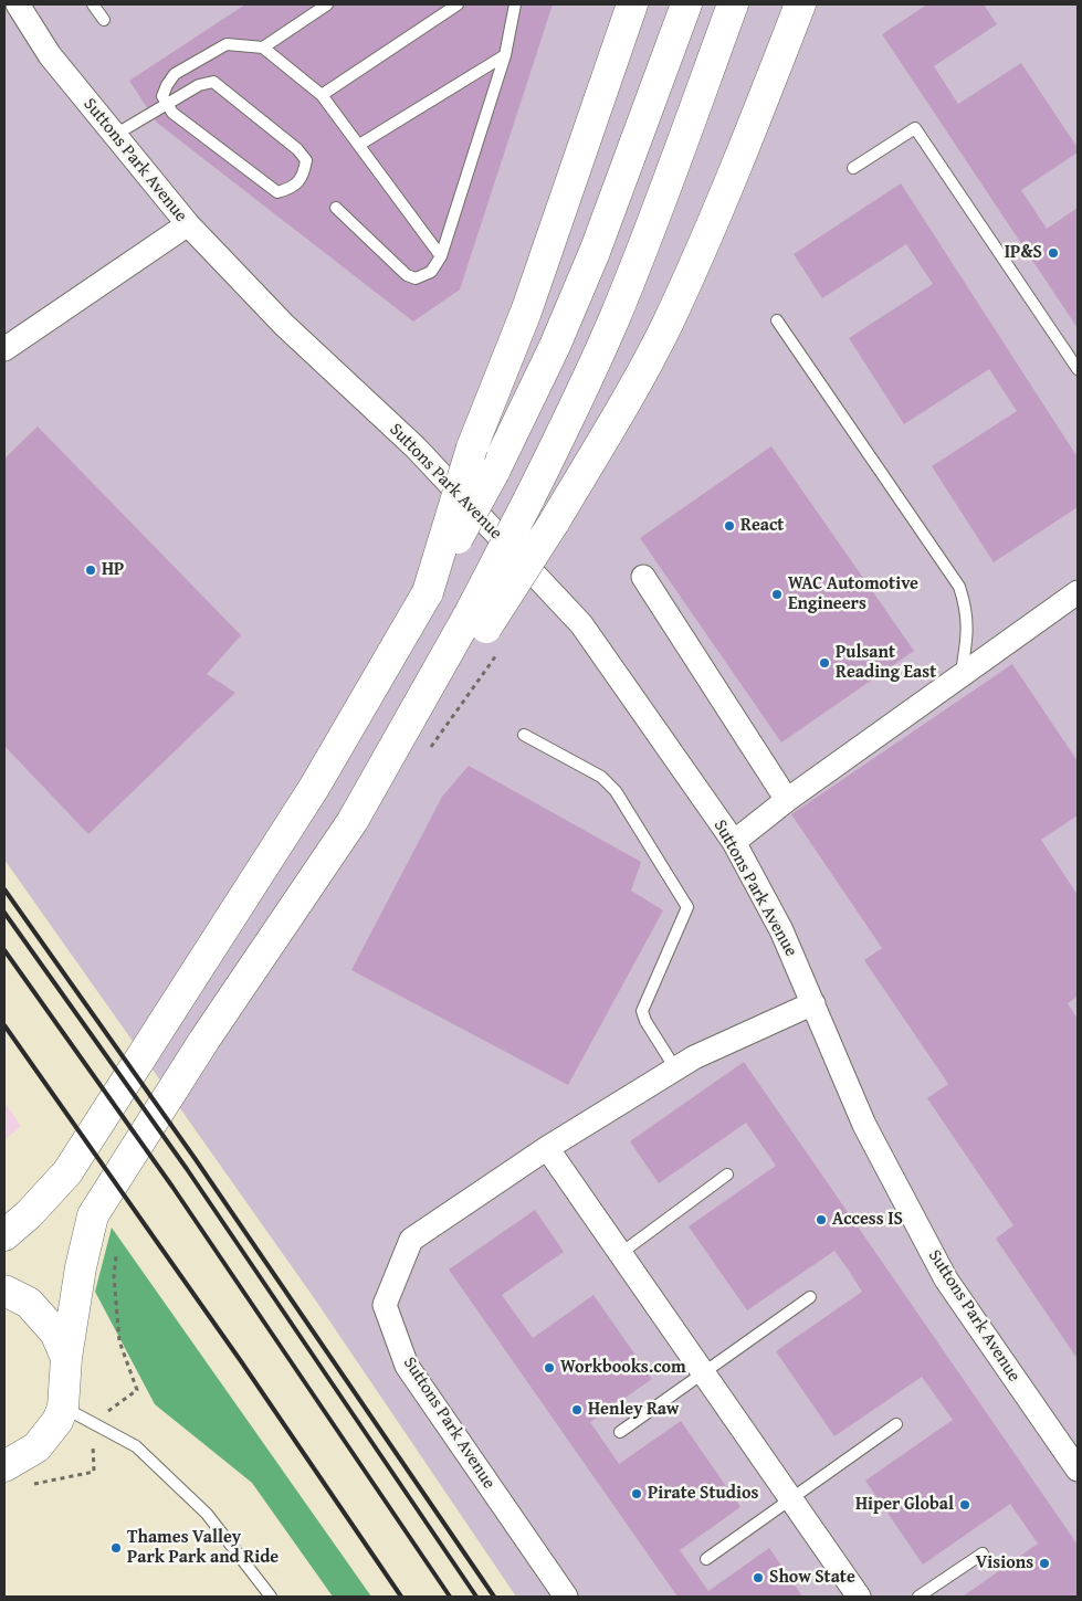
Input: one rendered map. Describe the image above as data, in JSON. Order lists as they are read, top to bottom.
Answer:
{
  "streets": {
    "street": ["Suttons Park Avenue"]
  },
  "places": [
    "IP&S",
    "React",
    "HP",
    "WAC Automotive Engineers",
    "Pulsant Reading East",
    "Access IS",
    "Workbooks.com",
    "Henley Raw",
    "Pirate Studios",
    "Hiper Global",
    "Thames Valley Park Park and Ride",
    "Visions",
    "Show State"
  ]
}
